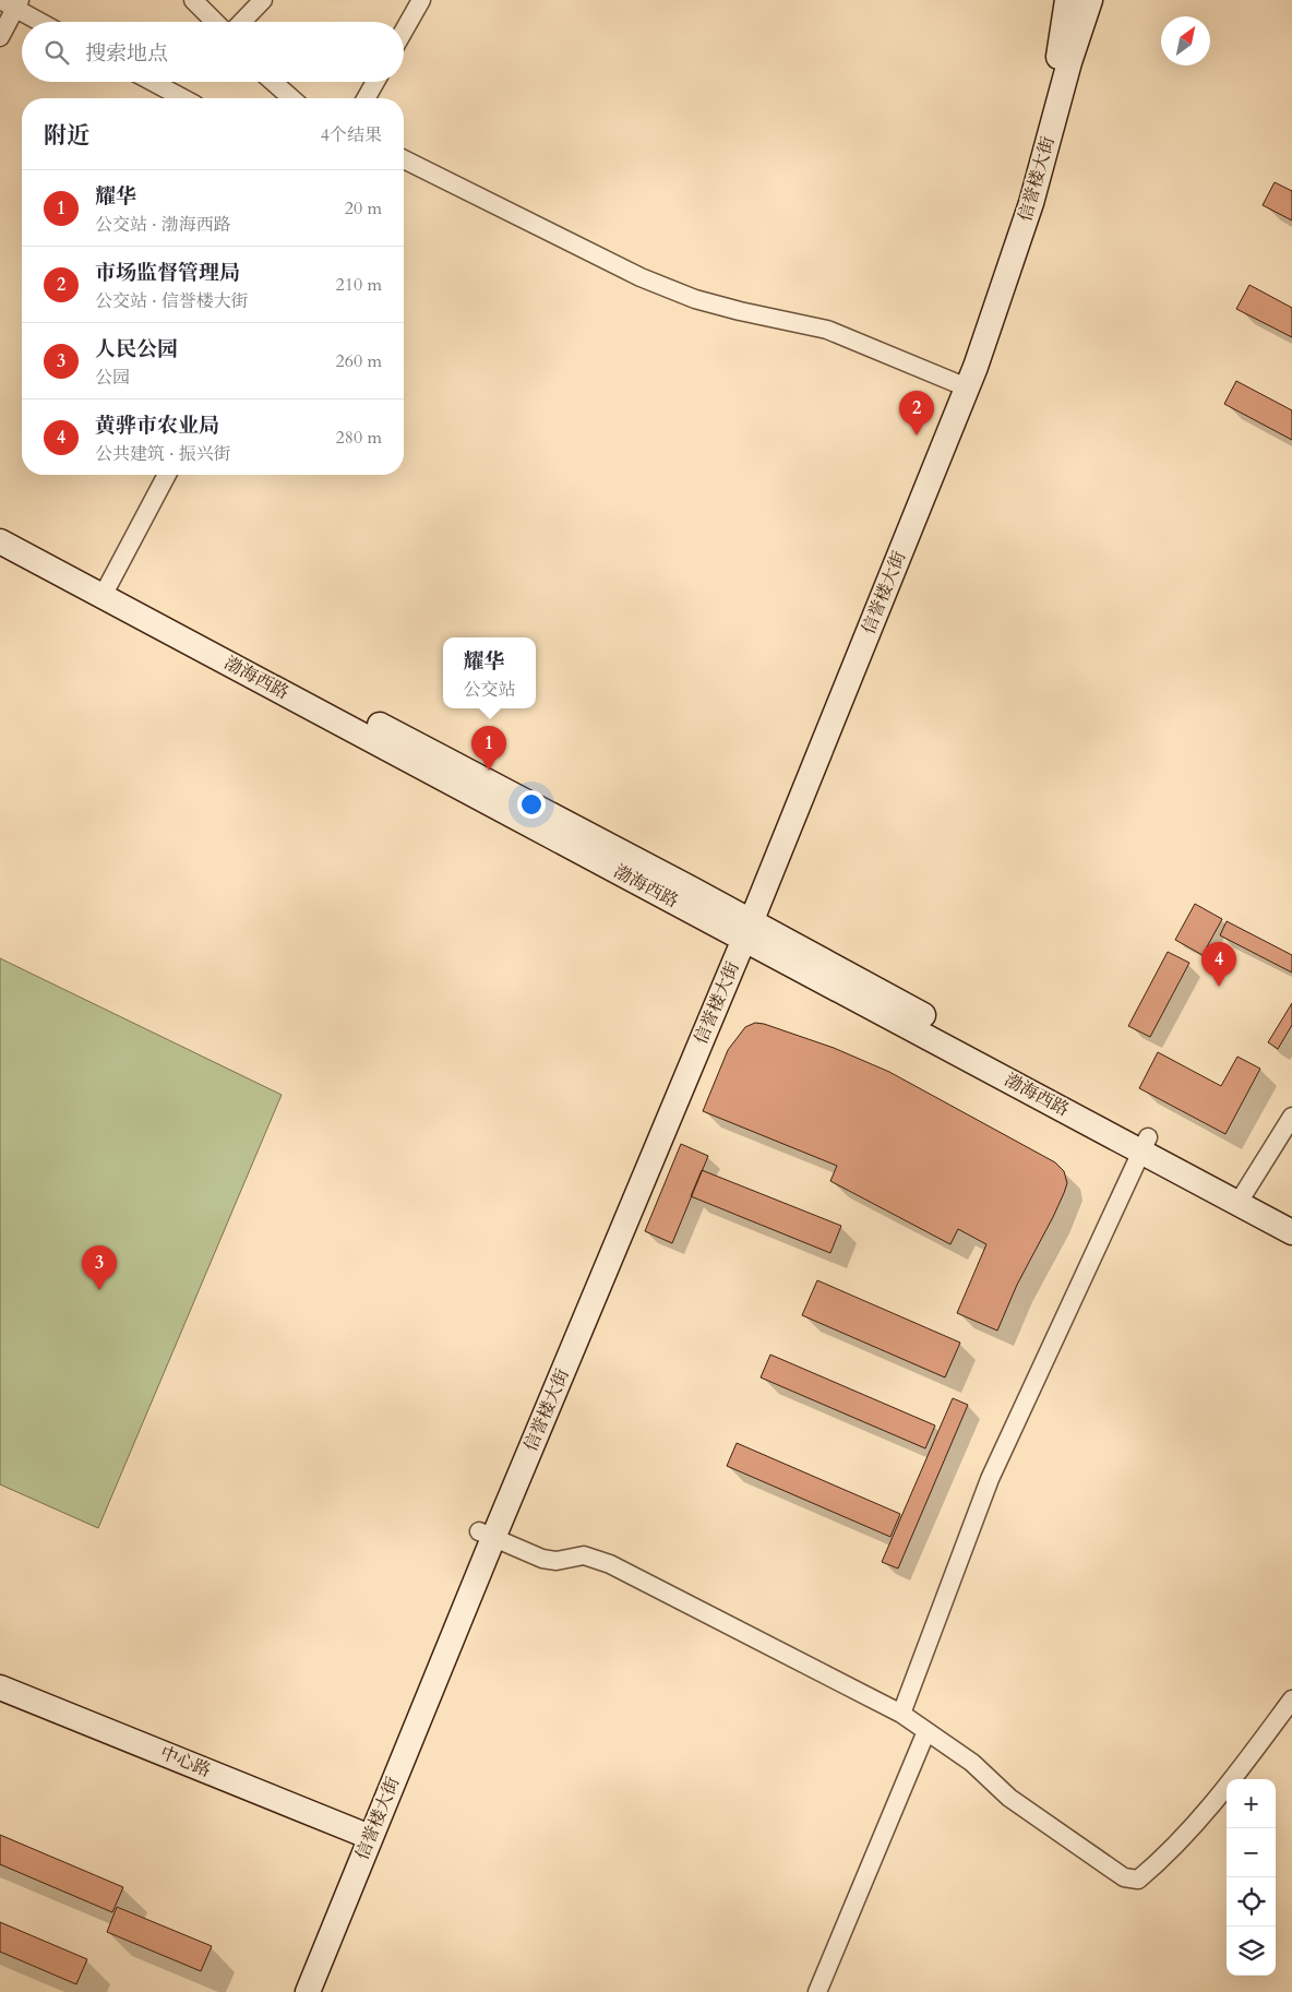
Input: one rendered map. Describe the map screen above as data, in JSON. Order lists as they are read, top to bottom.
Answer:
{
  "streets": {
    "street": ["信誉楼大街", "渤海西路", "中心路"]
  },
  "crossings": [
    ["信誉楼大街", "渤海西路"],
    ["信誉楼大街", "中心路"]
  ],
  "north": "top right",
  "page": {
    "search": "搜索地点",
    "heading": ["附近", "4个结果"],
    "list": [
      {
        "mark": "1",
        "name": "耀华",
        "note": "公交站 · 渤海西路",
        "value": "20 m"
      },
      {
        "mark": "2",
        "name": "市场监督管理局",
        "note": "公交站 · 信誉楼大街",
        "value": "210 m"
      },
      {
        "mark": "3",
        "name": "人民公园",
        "note": "公园",
        "value": "260 m"
      },
      {
        "mark": "4",
        "name": "黄骅市农业局",
        "note": "公共建筑 · 振兴街",
        "value": "280 m"
      }
    ],
    "pins": [
      "2",
      "1",
      "4",
      "3"
    ],
    "popup": ["耀华", "公交站"],
    "map_buttons": ["+", "−"]
  }
}
